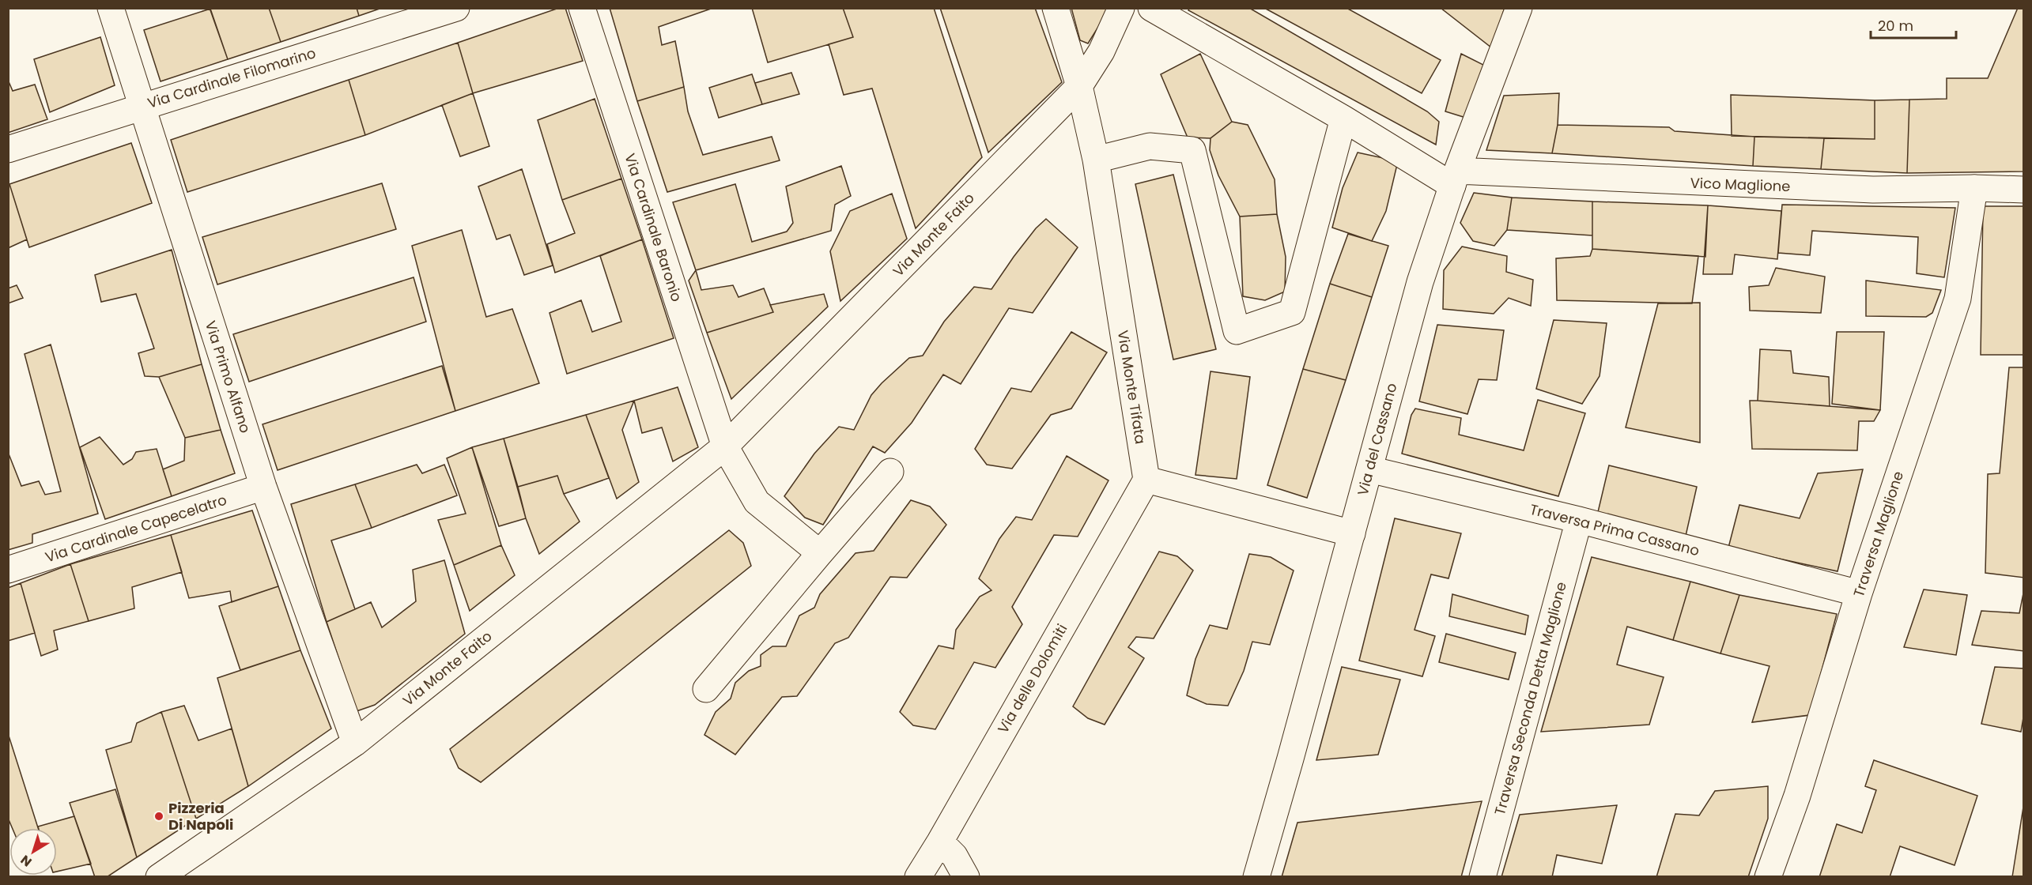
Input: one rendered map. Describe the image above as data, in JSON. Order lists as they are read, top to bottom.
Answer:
{
  "streets": {
    "street": [
      "Via Cardinale Filomarino",
      "Vico Maglione",
      "Via Cardinale Baronio",
      "Via Monte Faito",
      "Via Primo Alfano",
      "Via Monte Tifata",
      "Via del Cassano",
      "Via Cardinale Capecelatro",
      "Traversa Prima Cassano",
      "Traversa Maglione",
      "Via delle Dolomiti",
      "Traversa Seconda Detta Maglione"
    ]
  },
  "crossings": [
    ["Via Cardinale Filomarino", "Via Primo Alfano"],
    ["Vico Maglione", "Via del Cassano"],
    ["Vico Maglione", "Traversa Maglione"],
    ["Via Cardinale Baronio", "Via Monte Faito"],
    ["Via Monte Faito", "Via Primo Alfano"],
    ["Via Monte Faito", "Via Monte Tifata"],
    ["Via Primo Alfano", "Via Cardinale Capecelatro"],
    ["Via Monte Tifata", "Via delle Dolomiti"],
    ["Via del Cassano", "Traversa Prima Cassano"],
    ["Traversa Prima Cassano", "Traversa Maglione"],
    ["Traversa Prima Cassano", "Traversa Seconda Detta Maglione"]
  ],
  "places": ["Pizzeria Di Napoli"],
  "scale_bar": "20 m",
  "north": "bottom left"
}
